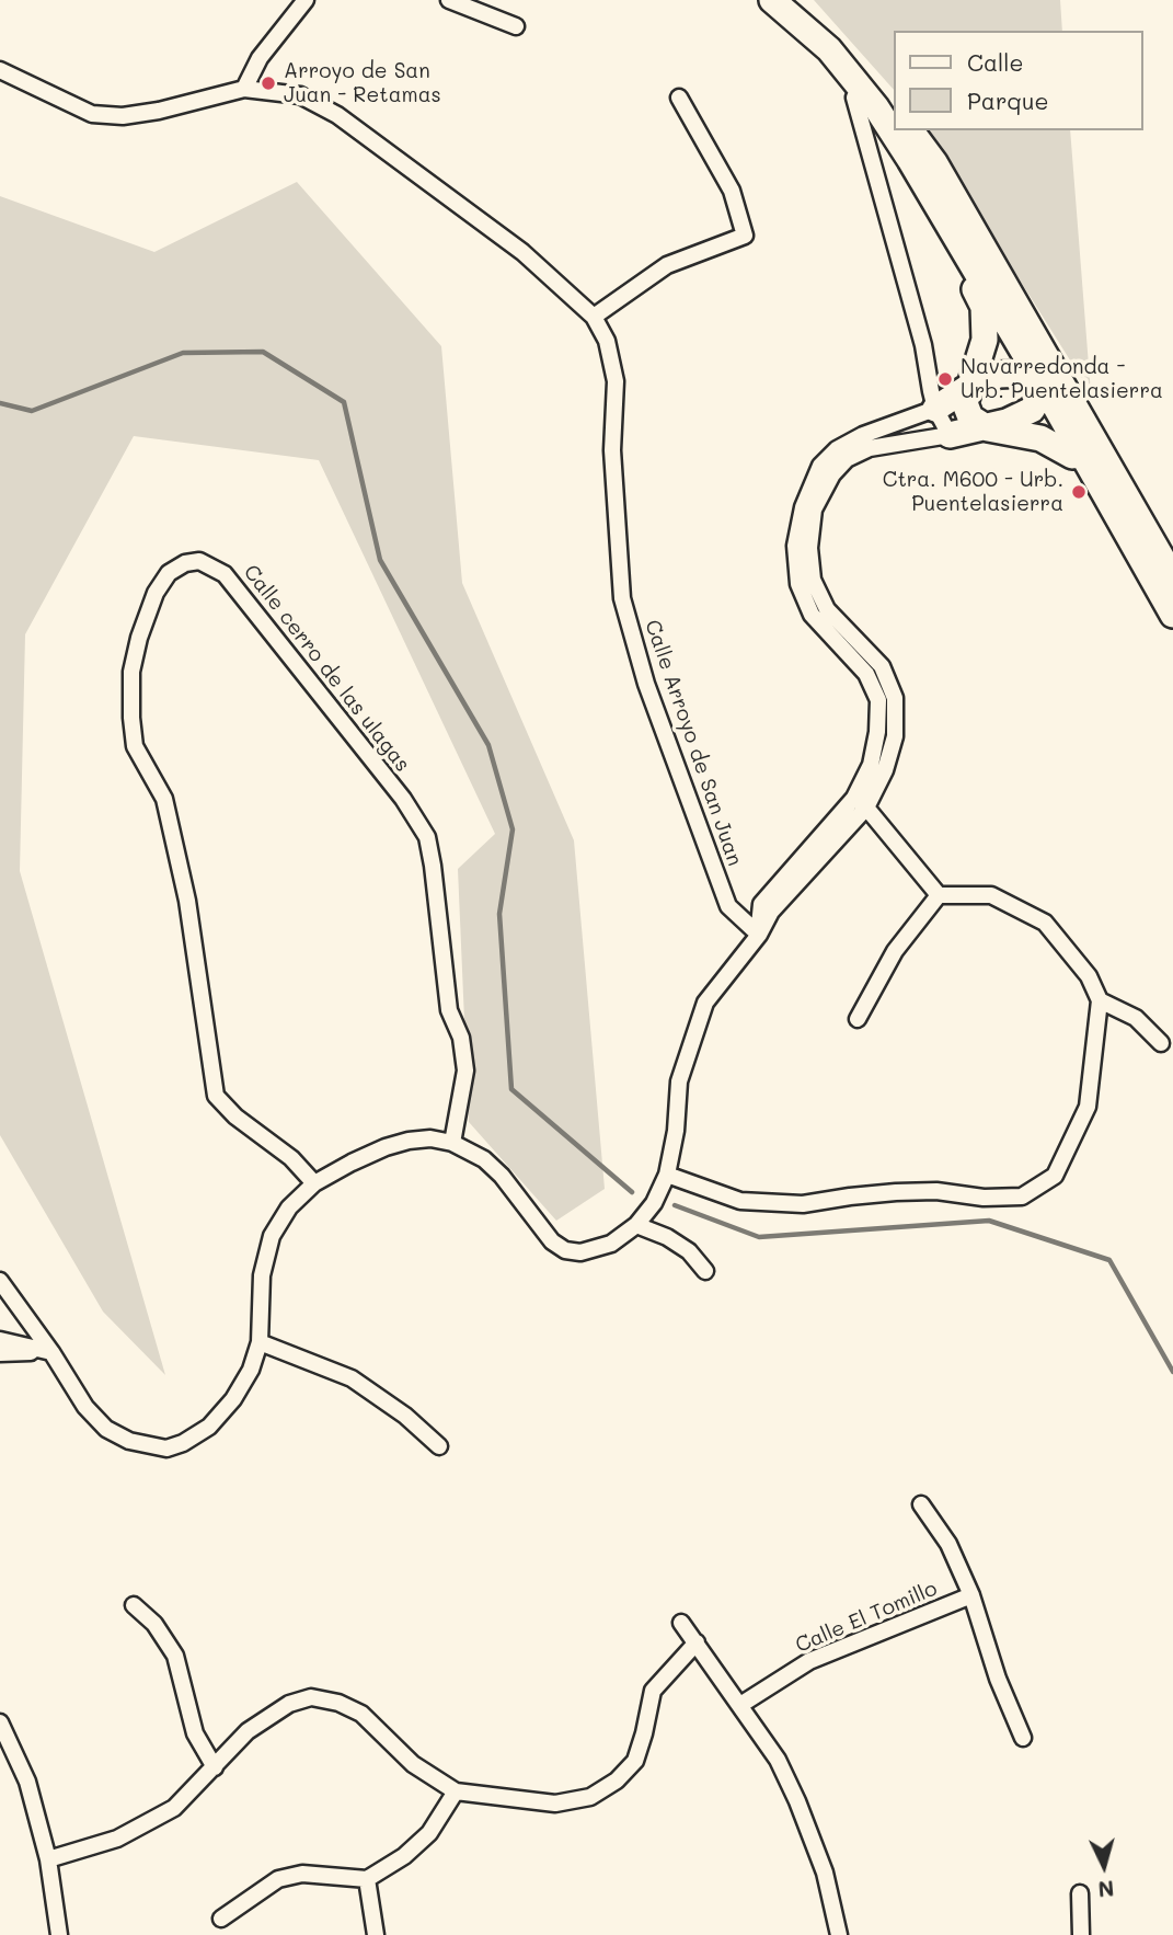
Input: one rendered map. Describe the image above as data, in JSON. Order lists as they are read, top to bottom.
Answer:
{
  "streets": {
    "street": ["Calle cerro de las ulagas", "Calle Arroyo de San Juan", "Calle El Tomillo"]
  },
  "places": ["Arroyo de San Juan - Retamas", "Navarredonda - Urb. Puentelasierra", "Ctra. M600 - Urb. Puentelasierra"],
  "legend": ["Calle", "Parque"],
  "north": "bottom"
}
